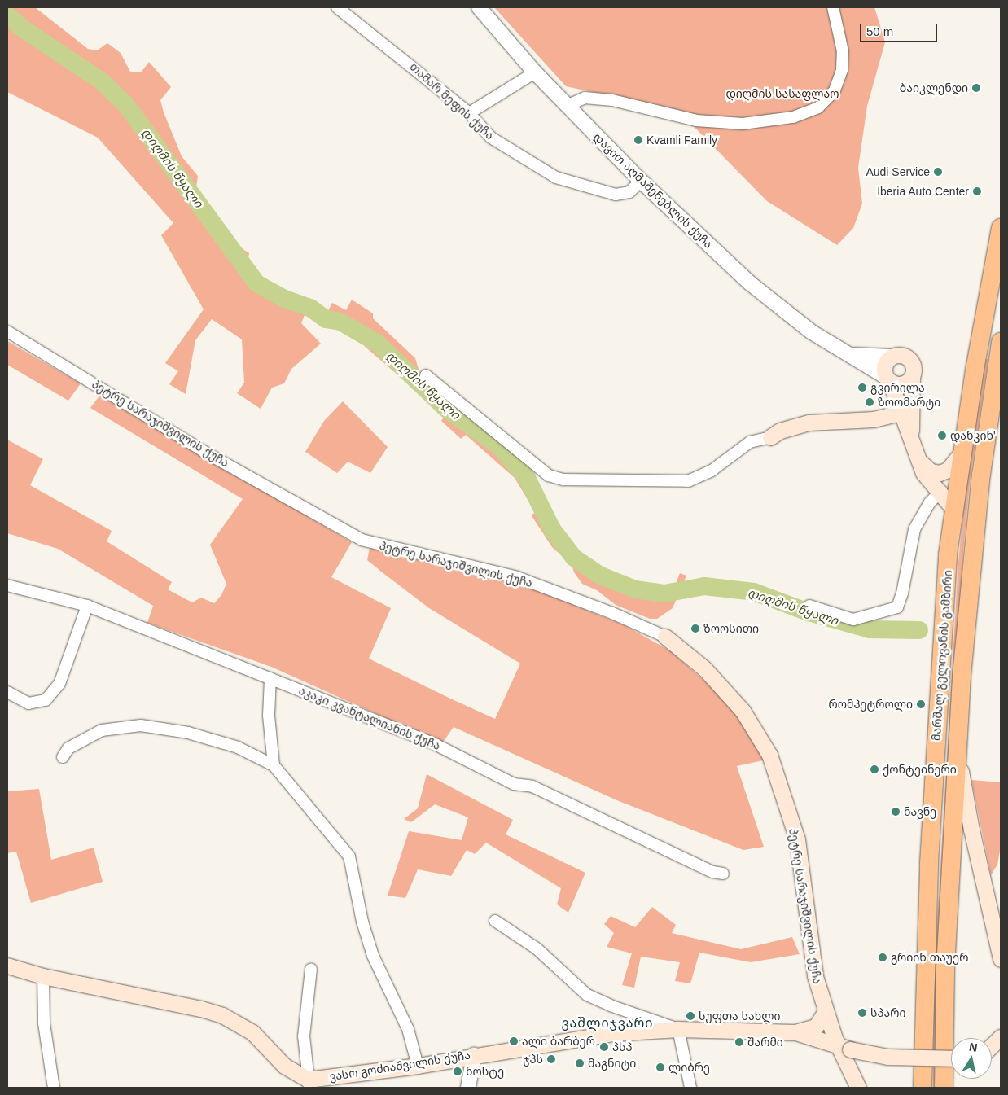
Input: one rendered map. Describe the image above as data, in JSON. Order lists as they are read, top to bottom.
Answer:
{
  "streets": {
    "highway": ["მარშალ გელოვანის გამზირი"],
    "main road": ["პეტრე სარაჯიშვილის ქუჩა", "ვასო გოძიაშვილის ქუჩა"],
    "street": ["თამარ მეფის ქუჩა", "დავით აღმაშენებლის ქუჩა", "აკაკი კვანტალიანის ქუჩა"]
  },
  "crossings": [
    ["თამარ მეფის ქუჩა", "დავით აღმაშენებლის ქუჩა"],
    ["პეტრე სარაჯიშვილის ქუჩა", "ვასო გოძიაშვილის ქუჩა"]
  ],
  "districts": ["ვაშლიჯვარი"],
  "water": ["დიღმის წყალი"],
  "parks": ["დიღმის სასაფლაო"],
  "places": [
    "ბაიკლენდი",
    "Kvamli Family",
    "Audi Service",
    "Iberia Auto Center",
    "გვირილა",
    "ზოომარტი",
    "დანკინ'",
    "ზოოსითი",
    "რომპეტროლი",
    "ქონტეინერი",
    "ნავნე",
    "გრიინ თაუერ",
    "სპარი",
    "სუფთა სახლი",
    "ალი ბარბერ",
    "შარმი",
    "პსპ",
    "ჯპს",
    "მაგნიტი",
    "ლიბრე",
    "ნოსტე"
  ],
  "scale_bar": "50 m",
  "north": "top"
}
